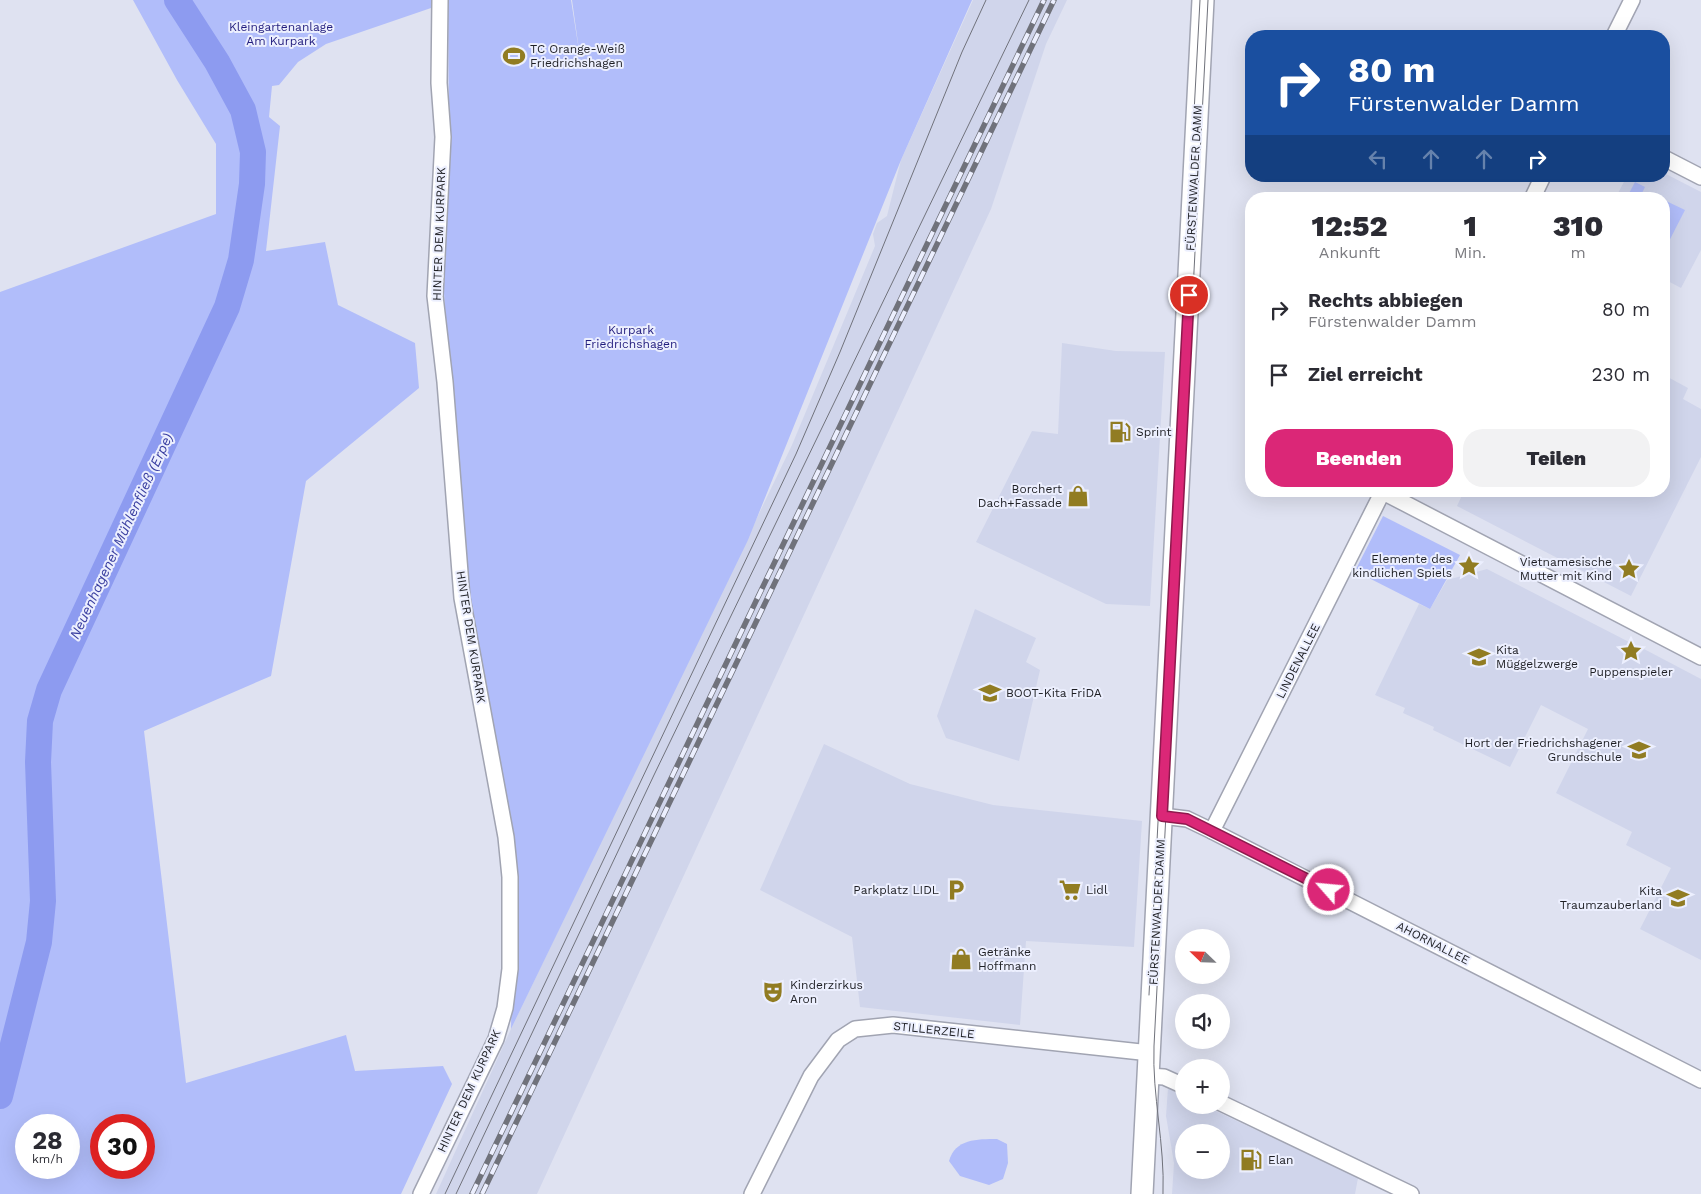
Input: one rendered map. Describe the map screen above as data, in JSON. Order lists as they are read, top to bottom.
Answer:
{
  "streets": {
    "main road": ["FÜRSTENWALDER DAMM"],
    "street": [
      "HINTER DEM KURPARK",
      "LINDENALLEE",
      "AHORNALLEE",
      "STILLERZEILE"
    ]
  },
  "crossings": [
    ["FÜRSTENWALDER DAMM", "AHORNALLEE"],
    ["FÜRSTENWALDER DAMM", "STILLERZEILE"],
    ["LINDENALLEE", "AHORNALLEE"]
  ],
  "water": ["Neuenhagener Mühlenfließ (Erpe)"],
  "parks": ["Kleingartenanlage Am Kurpark", "Kurpark Friedrichshagen"],
  "places": {
    "sports": ["TC Orange-Weiß Friedrichshagen"],
    "fuel station": ["Sprint", "Elan"],
    "shop": ["Borchert Dach+Fassade", "Getränke Hoffmann"],
    "place": ["Elemente des kindlichen Spiels", "Vietnamesische Mutter mit Kind", "Puppenspieler"],
    "school or university": [
      "Kita Müggelzwerge",
      "BOOT-Kita FriDA",
      "Hort der Friedrichshagener Grundschule",
      "Kita Traumzauberland"
    ],
    "parking": ["Parkplatz LIDL"],
    "supermarket": ["Lidl"],
    "theatre": ["Kinderzirkus Aron"]
  },
  "north": "top left",
  "page": {
    "turn": ["80 m", "Fürstenwalder Damm"],
    "eta": [
      "12:52",
      "Ankunft",
      "1",
      "Min.",
      "310",
      "m"
    ],
    "list": [
      {
        "name": "Rechts abbiegen",
        "note": "Fürstenwalder Damm",
        "value": "80 m"
      },
      {
        "name": "Ziel erreicht",
        "value": "230 m"
      }
    ],
    "buttons": ["Beenden", "Teilen"],
    "map_buttons": ["+", "−"],
    "speed": "28 km/h",
    "limit": "30"
  }
}
